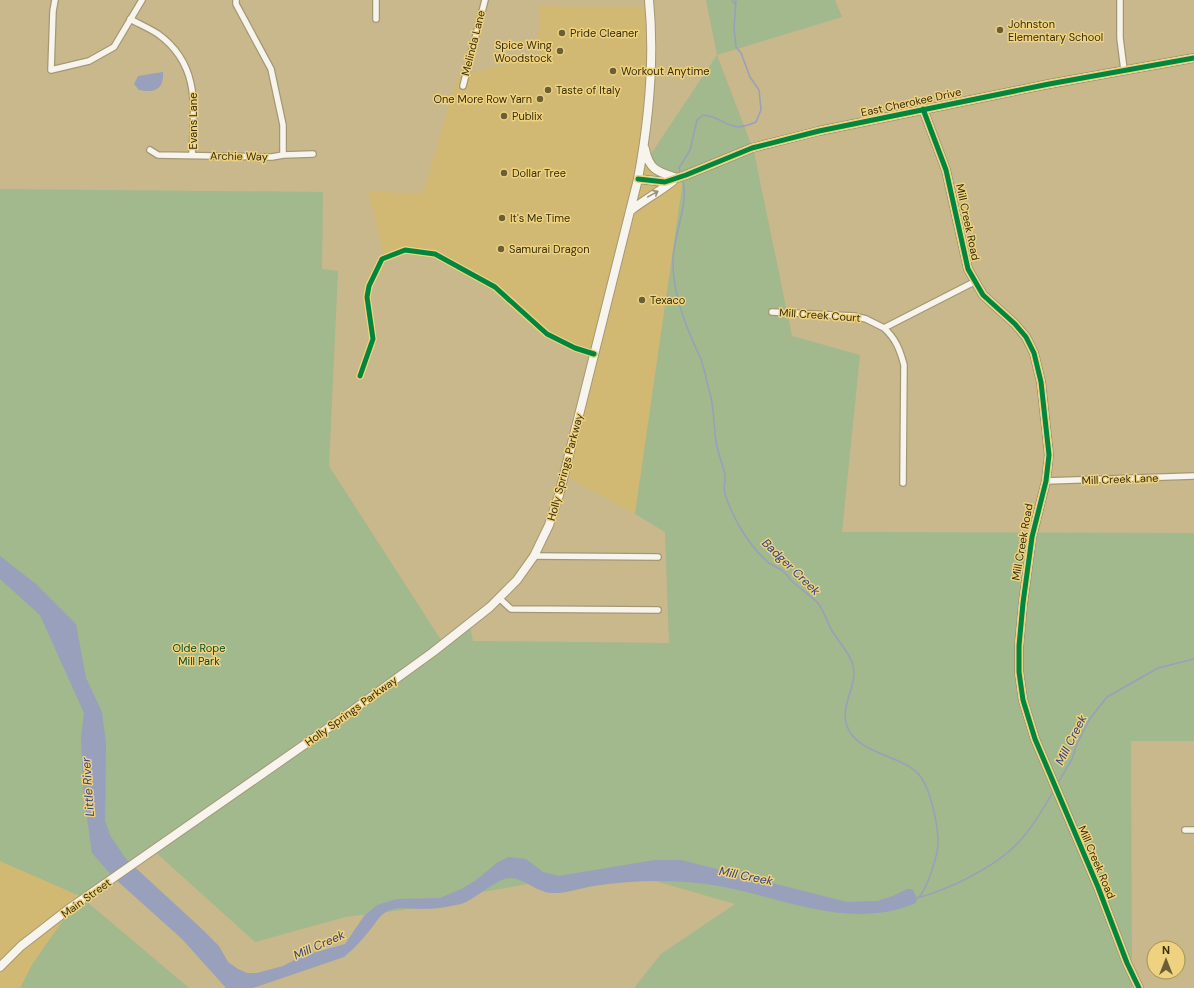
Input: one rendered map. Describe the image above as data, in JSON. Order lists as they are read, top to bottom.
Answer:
{
  "streets": {
    "street": [
      "Melinda Lane",
      "East Cherokee Drive",
      "Evans Lane",
      "Archie Way",
      "Mill Creek Road",
      "Mill Creek Court",
      "Holly Springs Parkway",
      "Mill Creek Lane",
      "Main Street"
    ]
  },
  "crossings": [
    ["East Cherokee Drive", "Mill Creek Road"],
    ["East Cherokee Drive", "Holly Springs Parkway"],
    ["Evans Lane", "Archie Way"],
    ["Mill Creek Road", "Mill Creek Lane"],
    ["Holly Springs Parkway", "Main Street"]
  ],
  "water": ["Badger Creek", "Mill Creek", "Little River"],
  "parks": ["Olde Rope Mill Park"],
  "places": [
    "Johnston Elementary School",
    "Pride Cleaner",
    "Spice Wing Woodstock",
    "Workout Anytime",
    "Taste of Italy",
    "One More Row Yarn",
    "Publix",
    "Dollar Tree",
    "It's Me Time",
    "Samurai Dragon",
    "Texaco"
  ],
  "north": "top"
}
